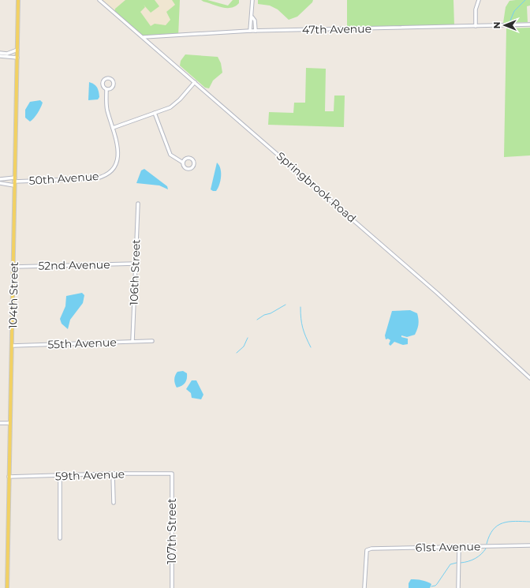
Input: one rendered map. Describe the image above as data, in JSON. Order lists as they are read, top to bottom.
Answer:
{
  "streets": {
    "main road": ["104th Street"],
    "street": [
      "47th Avenue",
      "50th Avenue",
      "Springbrook Road",
      "52nd Avenue",
      "106th Street",
      "55th Avenue",
      "59th Avenue",
      "107th Street",
      "61st Avenue"
    ]
  },
  "crossings": [
    ["47th Avenue", "Springbrook Road"],
    ["50th Avenue", "104th Street"],
    ["52nd Avenue", "106th Street"],
    ["52nd Avenue", "104th Street"],
    ["106th Street", "55th Avenue"],
    ["104th Street", "55th Avenue"],
    ["104th Street", "59th Avenue"],
    ["59th Avenue", "107th Street"]
  ],
  "north": "left"
}
